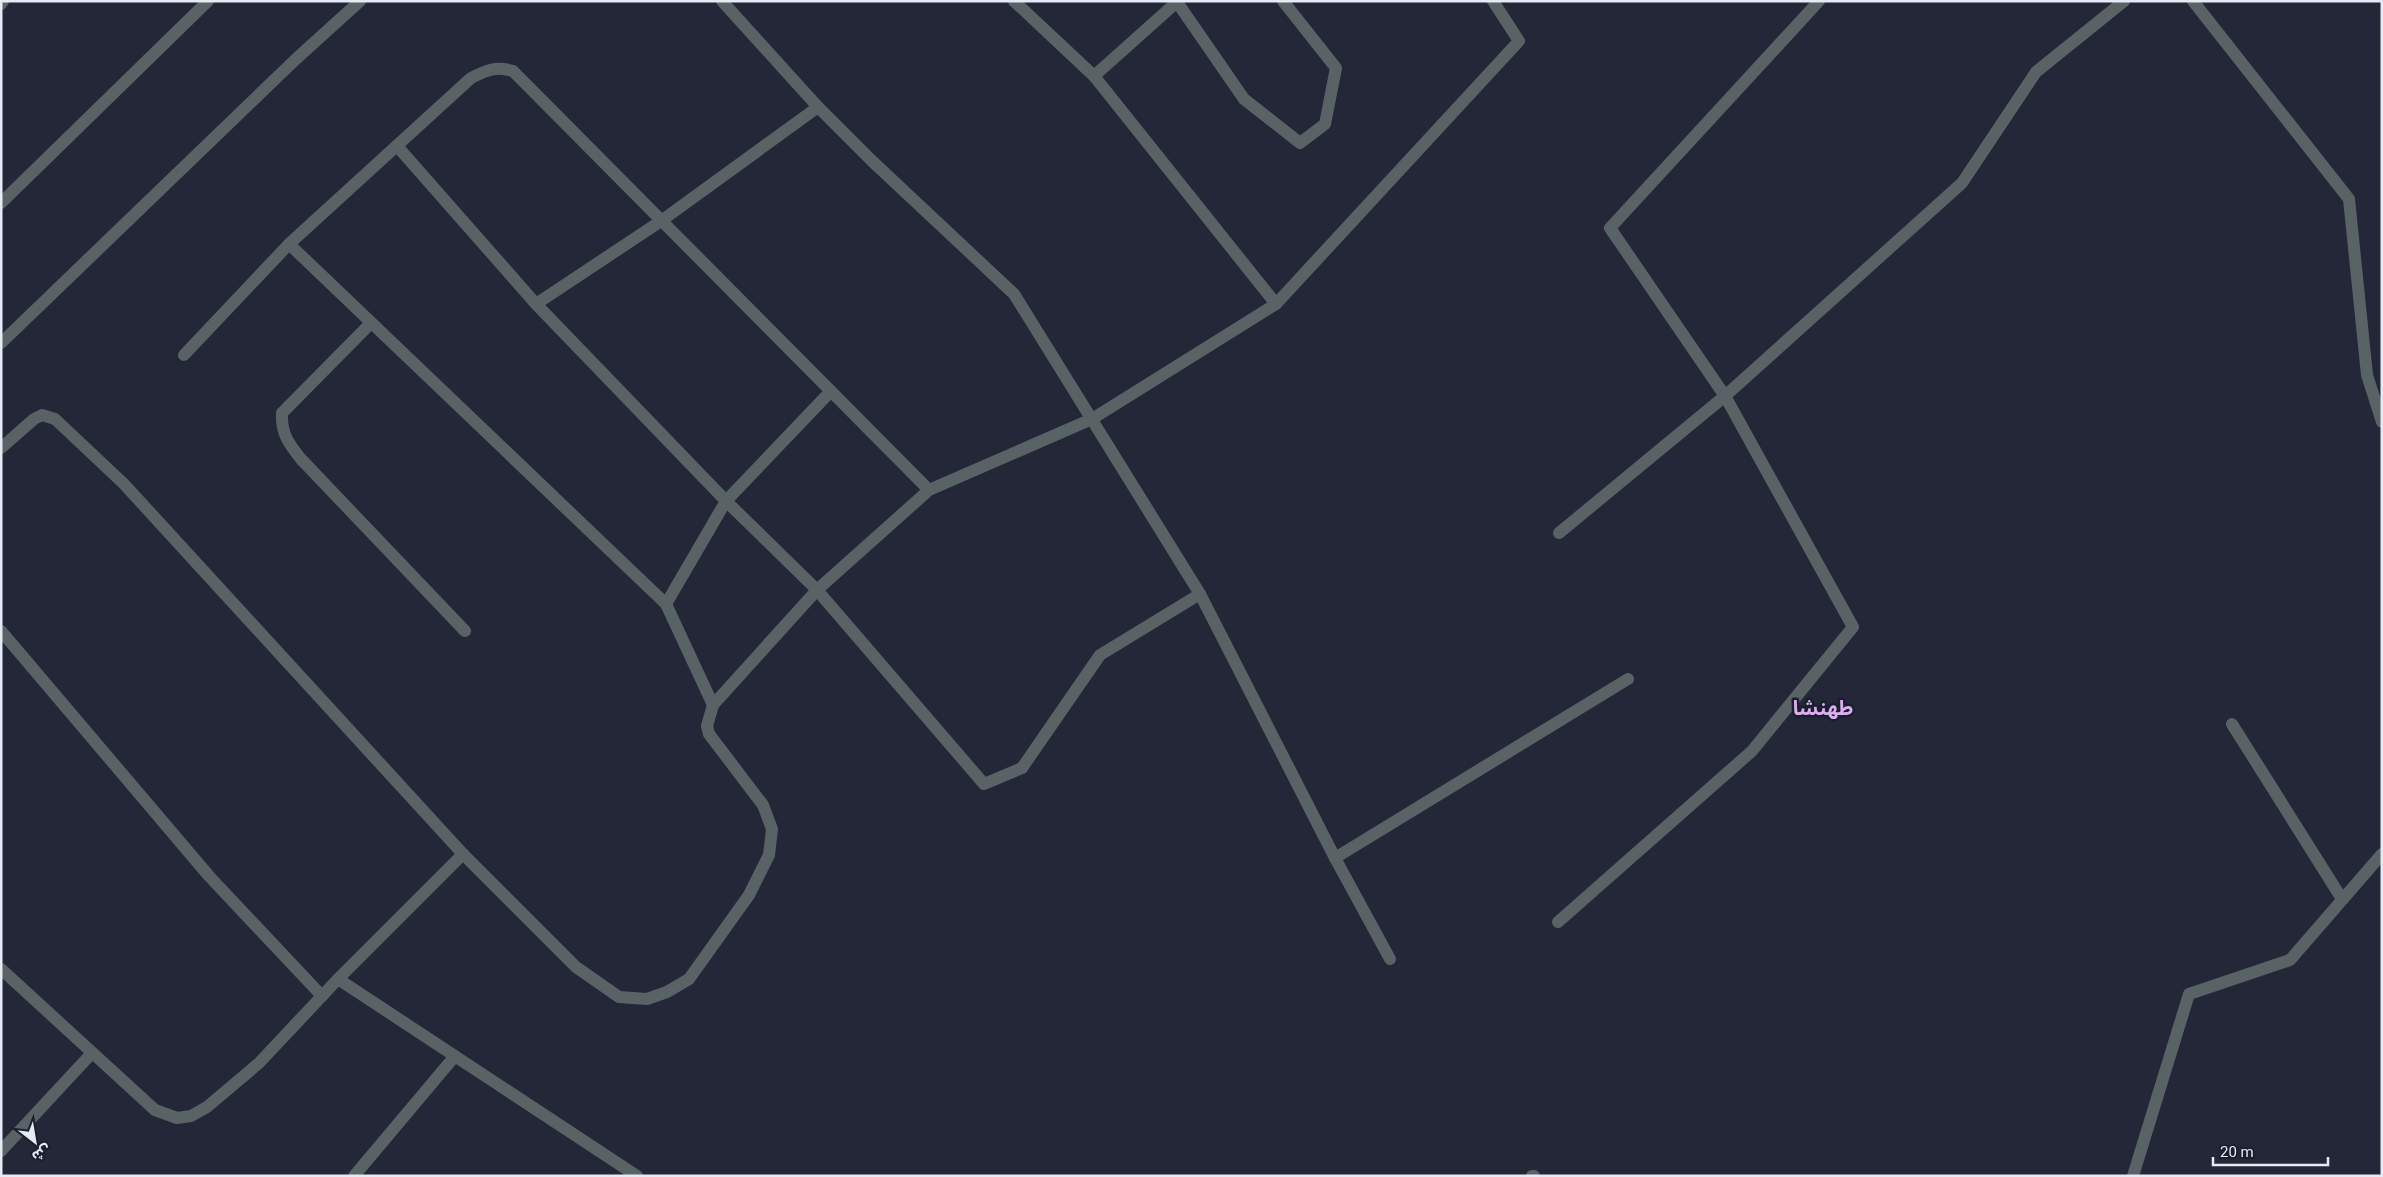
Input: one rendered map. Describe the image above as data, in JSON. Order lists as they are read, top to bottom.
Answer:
{
  "districts": ["طهنشا"],
  "scale_bar": "20 m",
  "north": "bottom right"
}
